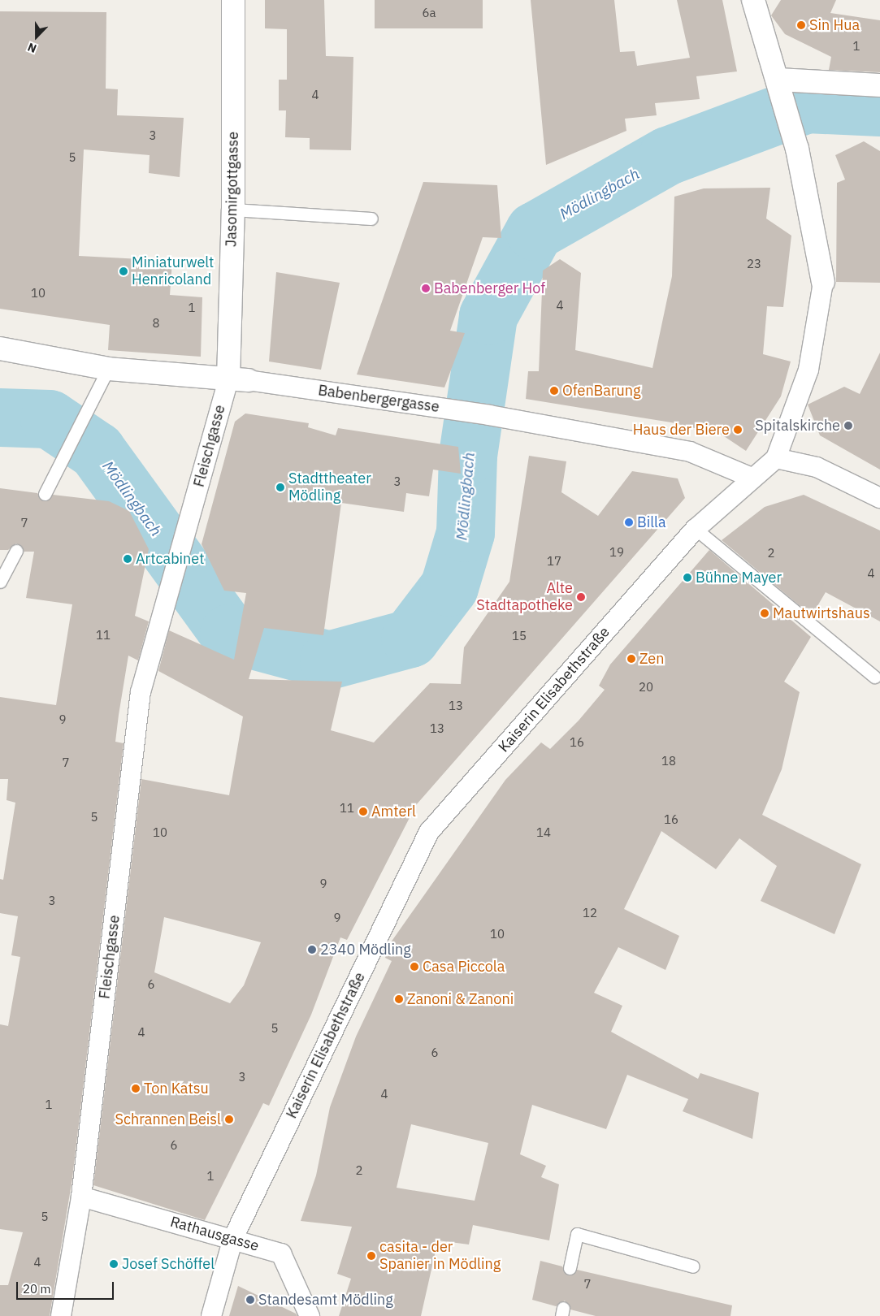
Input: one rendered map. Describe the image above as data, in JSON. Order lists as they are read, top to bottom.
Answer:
{
  "streets": {
    "street": [
      "Jasomirgottgasse",
      "Babenbergergasse",
      "Fleischgasse",
      "Kaiserin Elisabethstraße",
      "Rathausgasse"
    ]
  },
  "crossings": [
    ["Jasomirgottgasse", "Babenbergergasse"],
    ["Jasomirgottgasse", "Fleischgasse"],
    ["Babenbergergasse", "Fleischgasse"],
    ["Babenbergergasse", "Kaiserin Elisabethstraße"],
    ["Fleischgasse", "Rathausgasse"],
    ["Kaiserin Elisabethstraße", "Rathausgasse"]
  ],
  "water": ["Mödlingbach"],
  "places": [
    "Sin Hua",
    "Miniaturwelt Henricoland",
    "Babenberger Hof",
    "OfenBarung",
    "Spitalskirche",
    "Haus der Biere",
    "Stadttheater Mödling",
    "Billa",
    "Artcabinet",
    "Bühne Mayer",
    "Alte Stadtapotheke",
    "Mautwirtshaus",
    "Zen",
    "Amterl",
    "2340 Mödling",
    "Casa Piccola",
    "Zanoni & Zanoni",
    "Ton Katsu",
    "Schrannen Beisl",
    "casita - der Spanier in Mödling",
    "Josef Schöffel",
    "Standesamt Mödling"
  ],
  "house_numbers": [
    "6a",
    "1",
    "4",
    "3",
    "5",
    "23",
    "10",
    "4",
    "1",
    "8",
    "3",
    "7",
    "19",
    "2",
    "17",
    "4",
    "11",
    "15",
    "20",
    "13",
    "9",
    "13",
    "16",
    "18",
    "7",
    "11",
    "5",
    "16",
    "10",
    "14",
    "9",
    "3",
    "12",
    "9",
    "10",
    "6",
    "5",
    "4",
    "6",
    "3",
    "4",
    "1",
    "6",
    "2",
    "1",
    "5",
    "4",
    "7"
  ],
  "scale_bar": "20 m",
  "north": "bottom"
}
